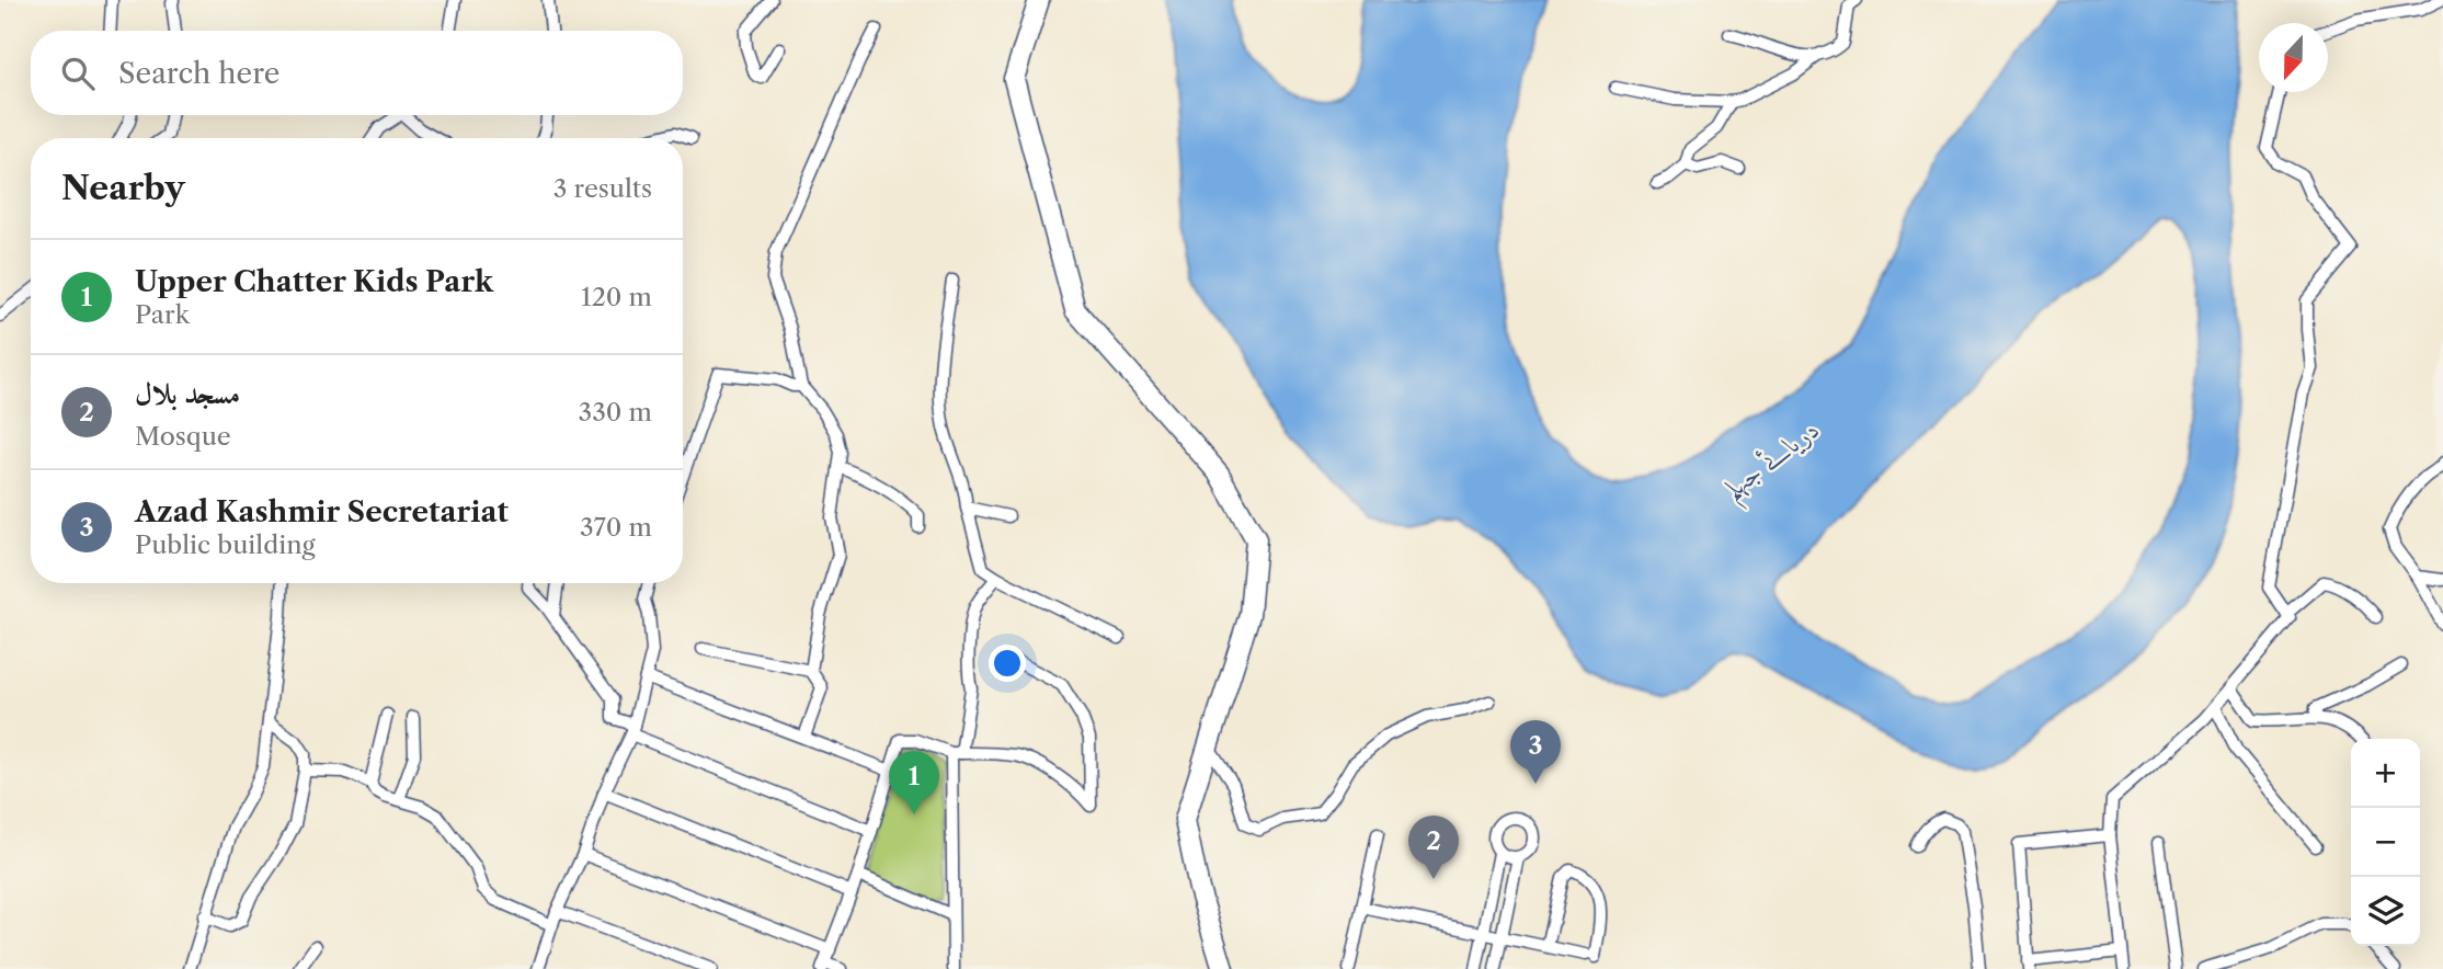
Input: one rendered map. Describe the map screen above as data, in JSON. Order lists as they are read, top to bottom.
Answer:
{
  "water": ["دریائے جہلم"],
  "north": "bottom",
  "page": {
    "search": "Search here",
    "heading": ["Nearby", "3 results"],
    "list": [
      {
        "mark": "1",
        "name": "Upper Chatter Kids Park",
        "note": "Park",
        "value": "120 m"
      },
      {
        "mark": "2",
        "name": "مسجد بلال",
        "note": "Mosque",
        "value": "330 m"
      },
      {
        "mark": "3",
        "name": "Azad Kashmir Secretariat",
        "note": "Public building",
        "value": "370 m"
      }
    ],
    "pins": ["3", "1", "2"],
    "map_buttons": ["+", "−"]
  }
}
